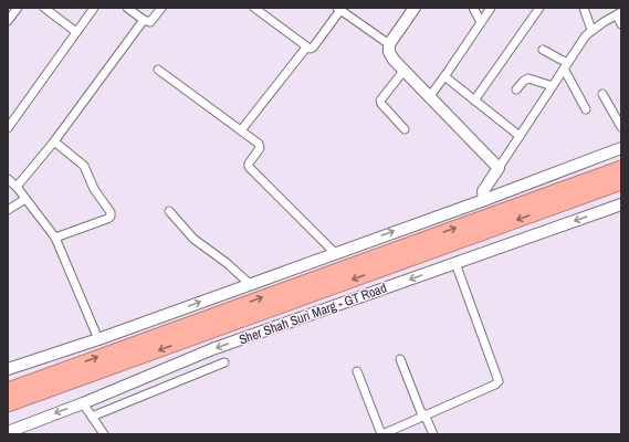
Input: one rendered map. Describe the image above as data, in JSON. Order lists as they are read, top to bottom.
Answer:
{
  "streets": {
    "highway": ["Sher Shah Suri Marg - GT Road"]
  }
}
